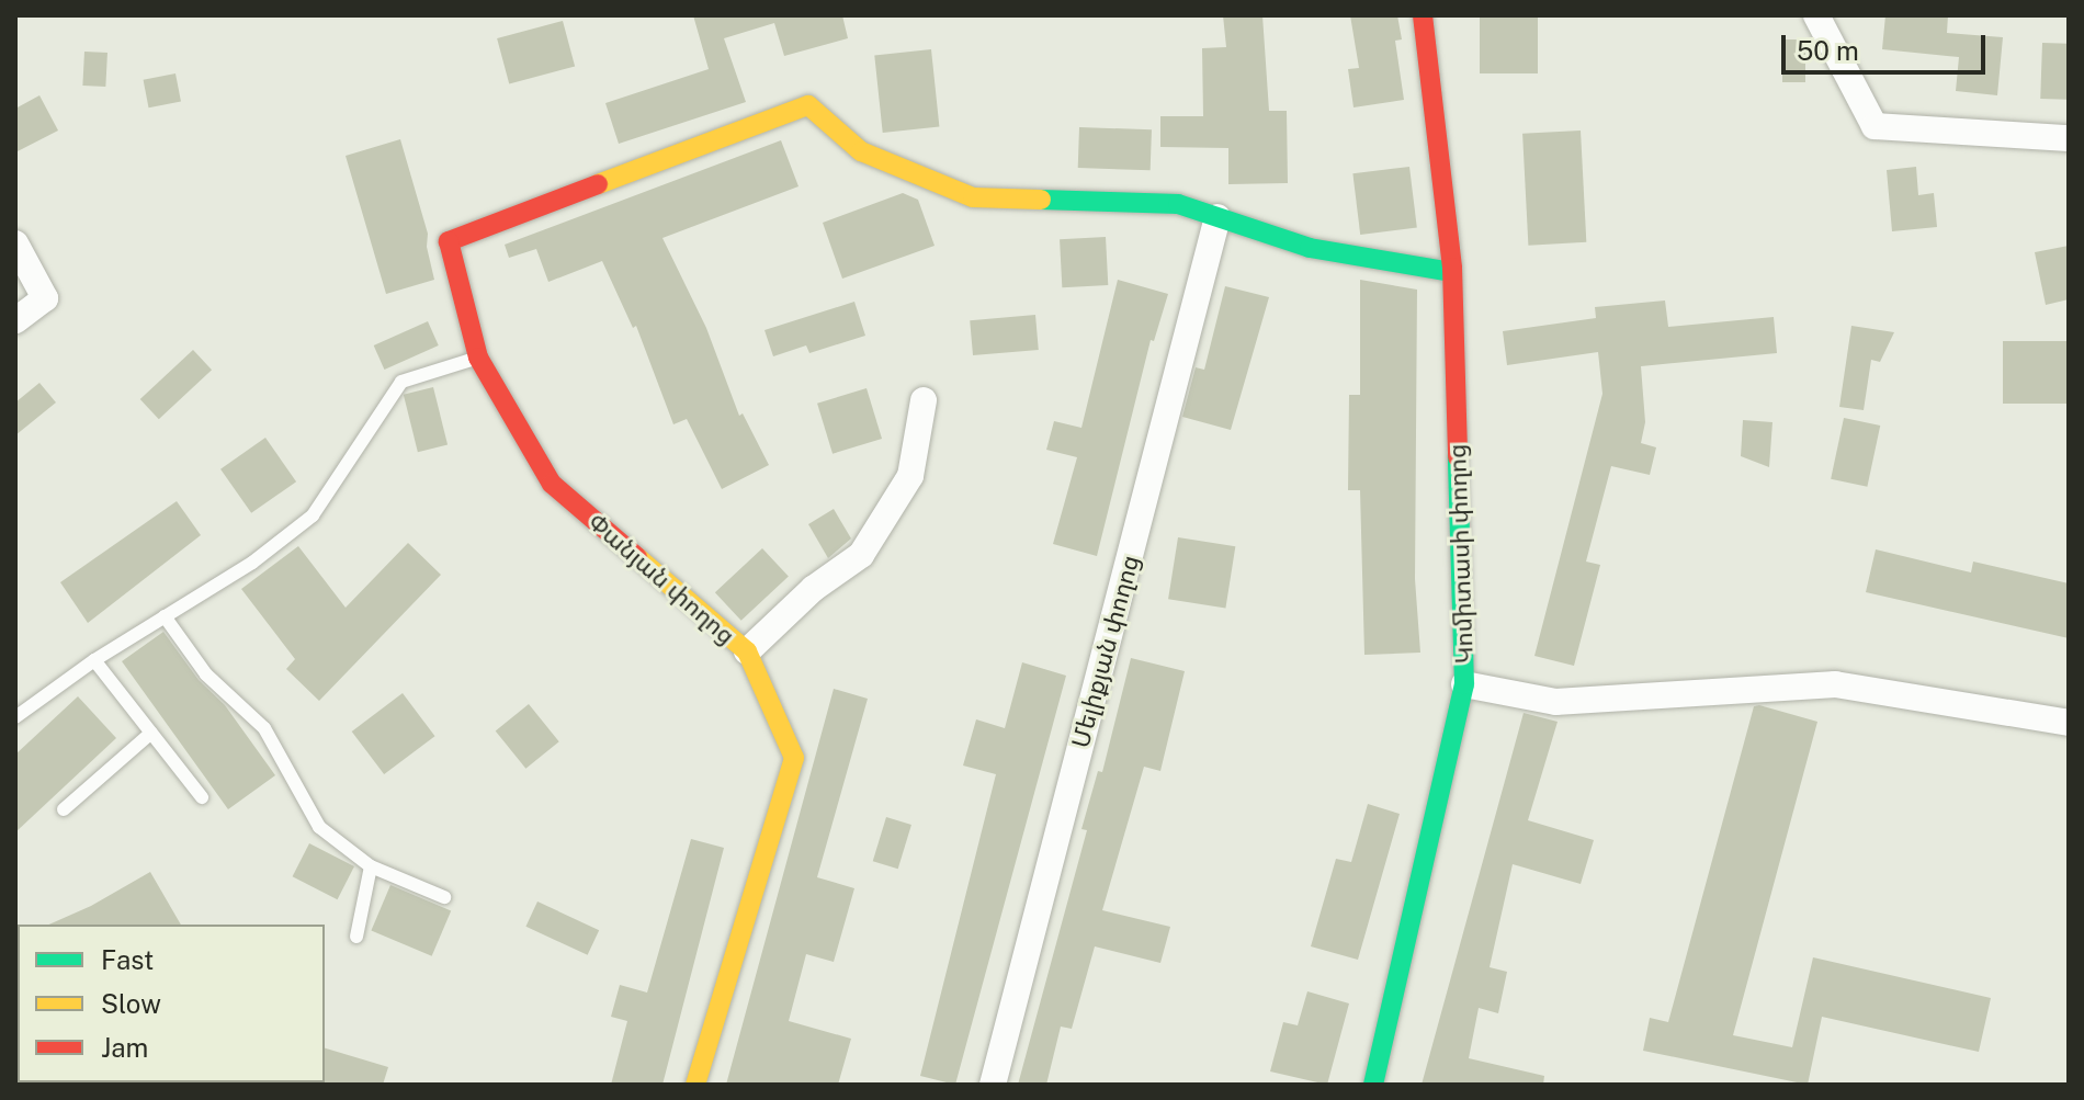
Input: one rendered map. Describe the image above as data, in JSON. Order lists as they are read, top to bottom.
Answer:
{
  "streets": {
    "street": ["Կոմիտասի փողոց", "Փանյան փողոց", "Մելիքյան փողոց"]
  },
  "crossings": [
    ["Փանյան փողոց", "Մելիքյան փողոց"]
  ],
  "legend": ["Fast", "Slow", "Jam"],
  "scale_bar": "50 m"
}
